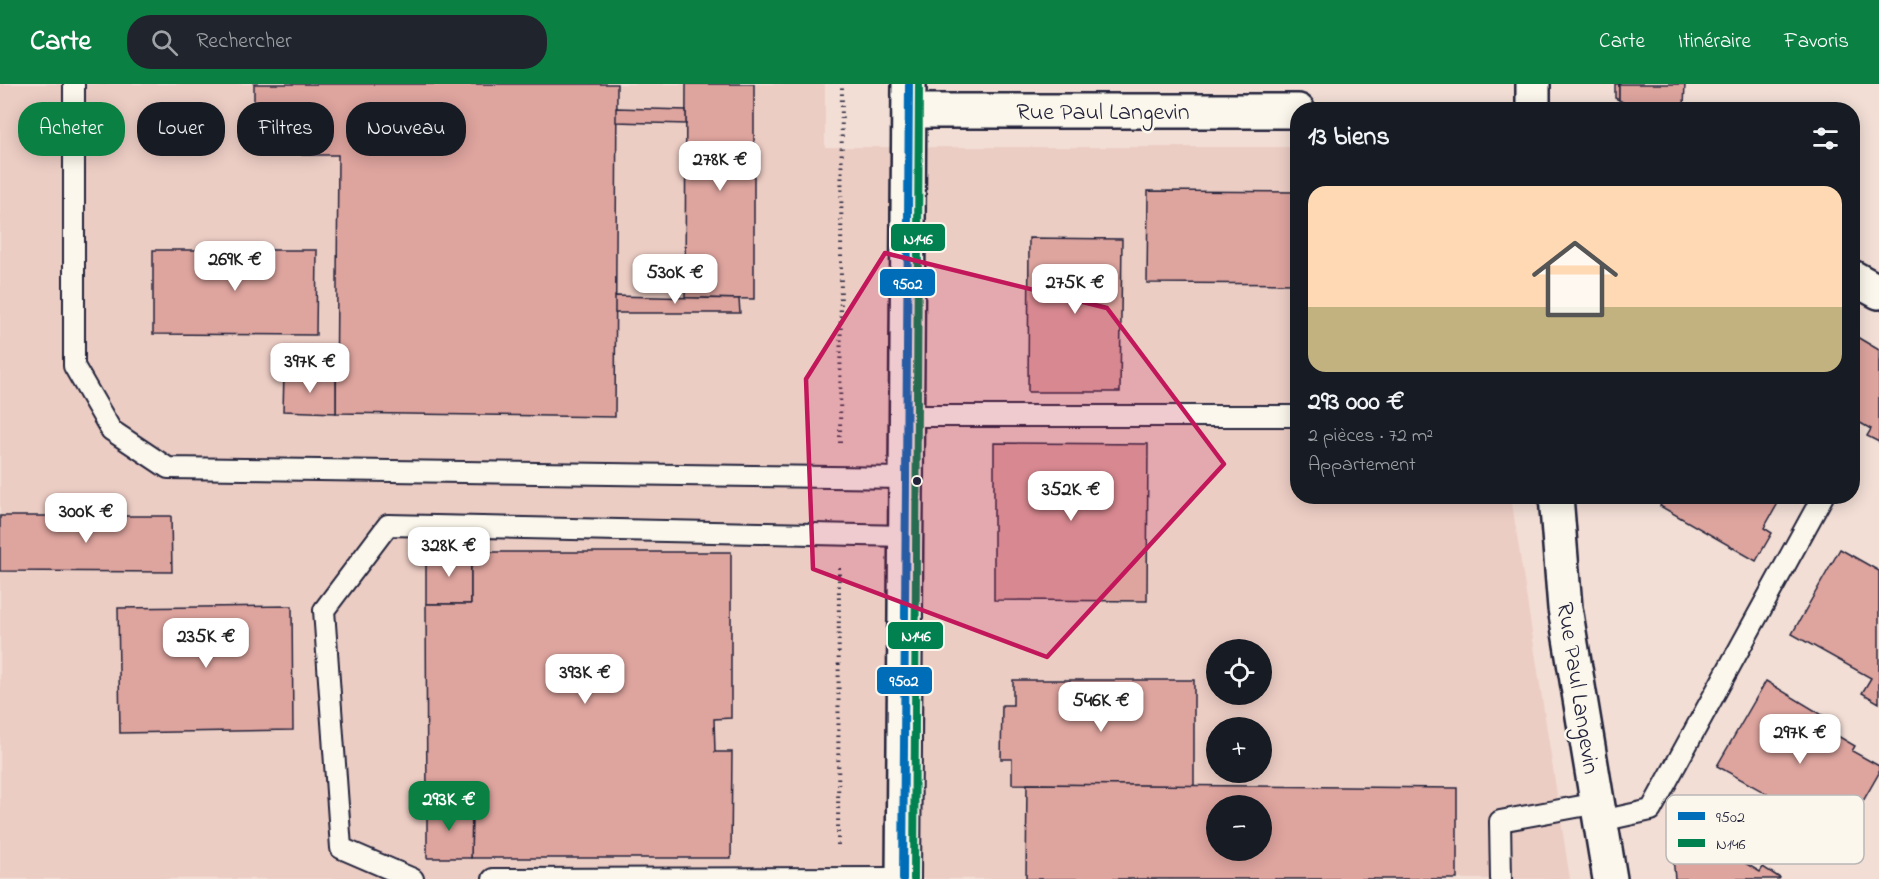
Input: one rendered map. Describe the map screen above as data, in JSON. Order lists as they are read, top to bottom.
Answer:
{
  "streets": {
    "street": ["Rue Paul Langevin"]
  },
  "lines": ["transit line 9502", "transit line N146"],
  "legend": ["9502", "N146"],
  "page": {
    "header": "Carte",
    "search": "Rechercher",
    "nav": ["Carte", "Itinéraire", "Favoris"],
    "chip": [
      "Acheter",
      "Louer",
      "Filtres",
      "Nouveau"
    ],
    "heading": "13 biens",
    "price": [
      "278K €",
      "269K €",
      "530K €",
      "275K €",
      "397K €",
      "352K €",
      "300K €",
      "328K €",
      "235K €",
      "393K €",
      "546K €",
      "297K €",
      "293K €"
    ],
    "list": [
      {
        "name": "293 000 €",
        "note": "2 pièces · 72 m² · Appartement"
      }
    ],
    "map_buttons": ["+", "−"]
  }
}
